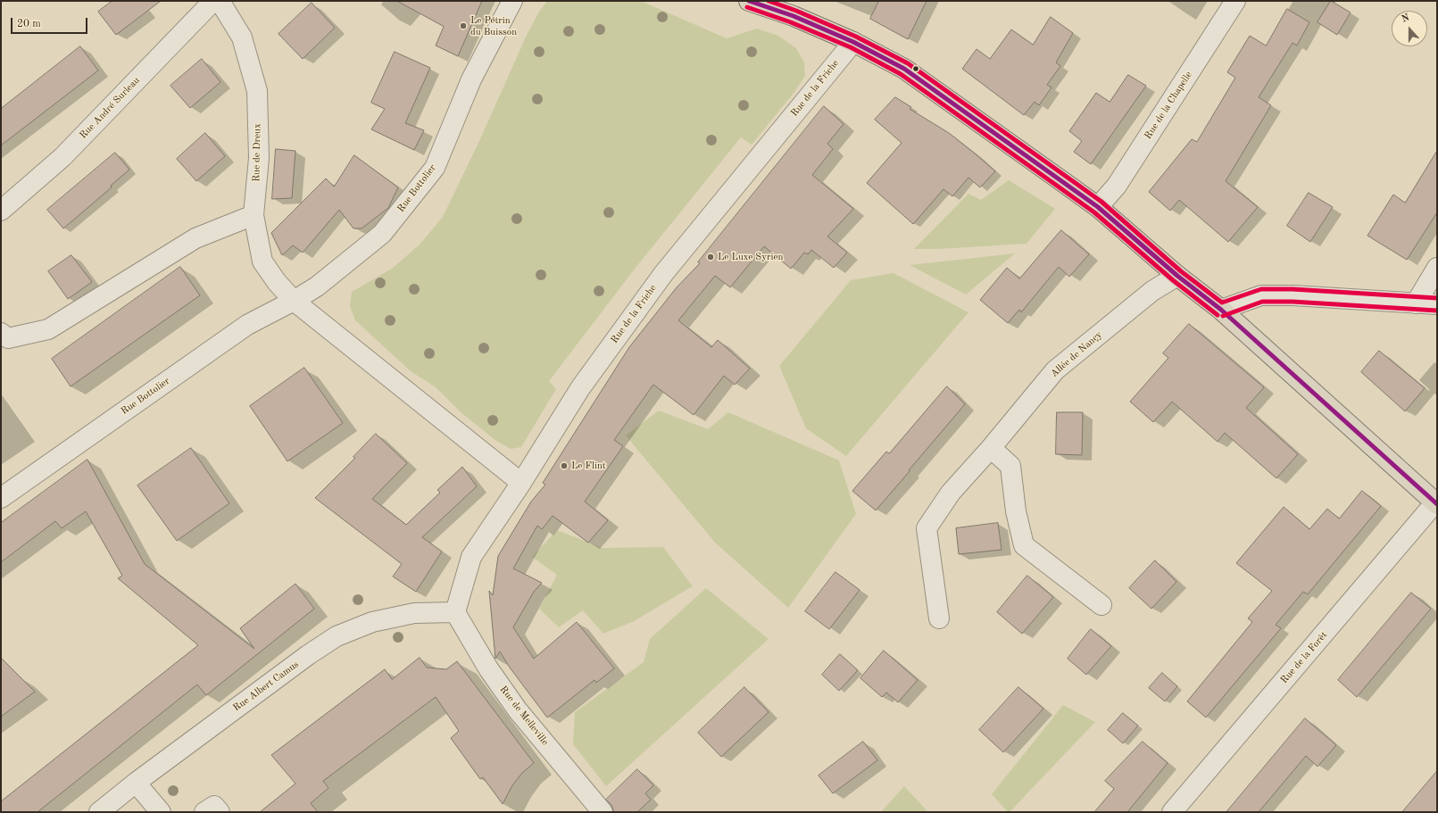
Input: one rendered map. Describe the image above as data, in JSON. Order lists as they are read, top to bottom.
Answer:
{
  "streets": {
    "street": [
      "Rue de la Friche",
      "Rue de la Chapelle",
      "Rue André Surleau",
      "Rue de Dreux",
      "Rue Bottolier",
      "Allée de Nançy",
      "Rue de la Forêt",
      "Rue Albert Camus",
      "Rue de Melleville"
    ]
  },
  "crossings": [
    ["Rue de la Friche", "Rue Albert Camus"],
    ["Rue de la Friche", "Rue de Melleville"],
    ["Rue de Dreux", "Rue Bottolier"],
    ["Rue Albert Camus", "Rue de Melleville"]
  ],
  "places": ["Le Pétrin du Buisson", "Le Luxe Syrien", "Le Flint"],
  "scale_bar": "20 m",
  "north": "top"
}
